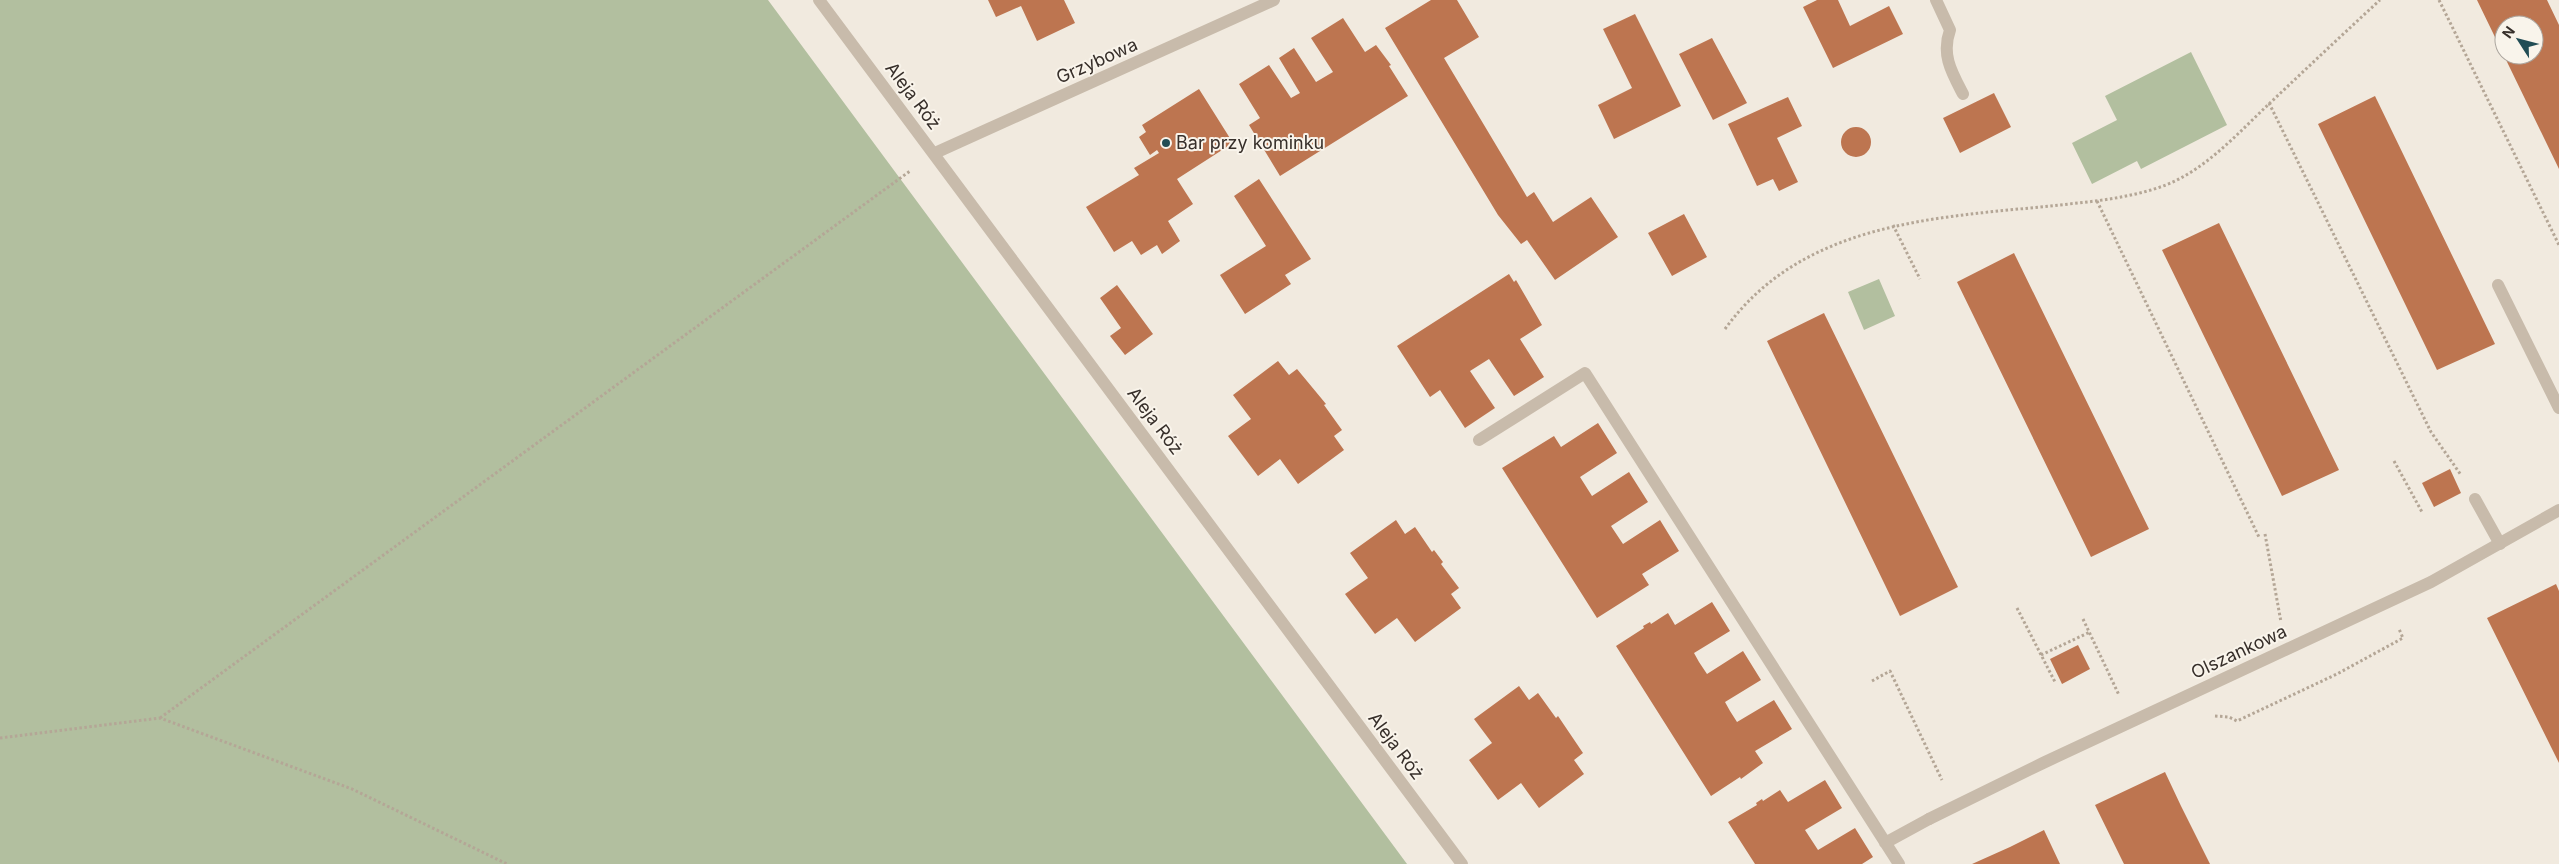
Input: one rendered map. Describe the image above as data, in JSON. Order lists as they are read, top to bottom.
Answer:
{
  "streets": {
    "street": ["Grzybowa", "Aleja Róż", "Olszankowa"]
  },
  "crossings": [
    ["Grzybowa", "Aleja Róż"]
  ],
  "places": ["Bar przy kominku"],
  "north": "top left"
}
